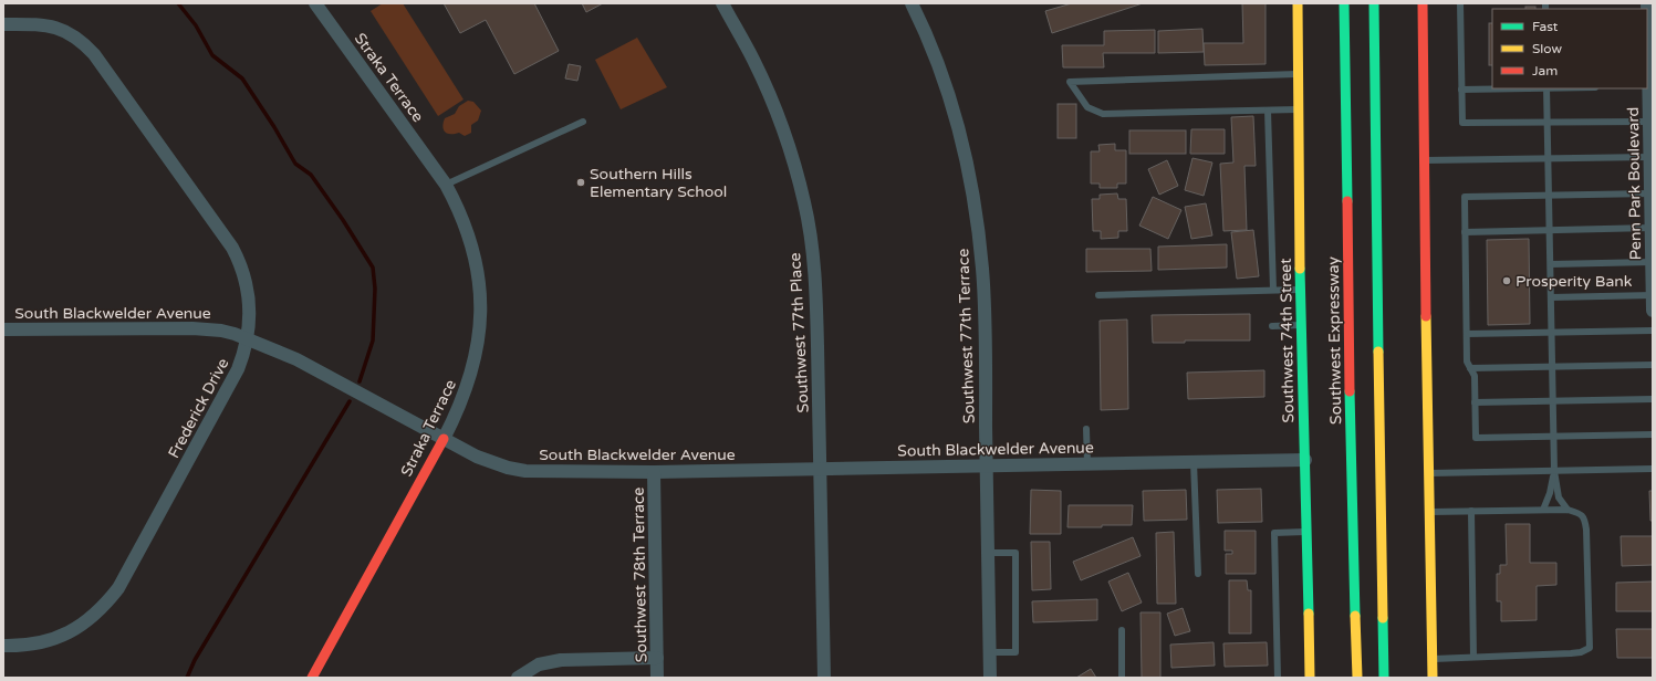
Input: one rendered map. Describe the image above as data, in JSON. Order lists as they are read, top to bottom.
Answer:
{
  "streets": {
    "main road": ["Straka Terrace", "Southwest 74th Street", "Southwest Expressway"],
    "street": [
      "Penn Park Boulevard",
      "South Blackwelder Avenue",
      "Southwest 77th Place",
      "Southwest 77th Terrace",
      "Frederick Drive",
      "Southwest 78th Terrace"
    ]
  },
  "crossings": [
    ["Straka Terrace", "South Blackwelder Avenue"],
    ["South Blackwelder Avenue", "Southwest 77th Place"],
    ["South Blackwelder Avenue", "Southwest 77th Terrace"],
    ["South Blackwelder Avenue", "Southwest 74th Street"],
    ["South Blackwelder Avenue", "Frederick Drive"],
    ["South Blackwelder Avenue", "Southwest 78th Terrace"]
  ],
  "places": ["Southern Hills Elementary School", "Prosperity Bank"],
  "legend": ["Fast", "Slow", "Jam"]
}
